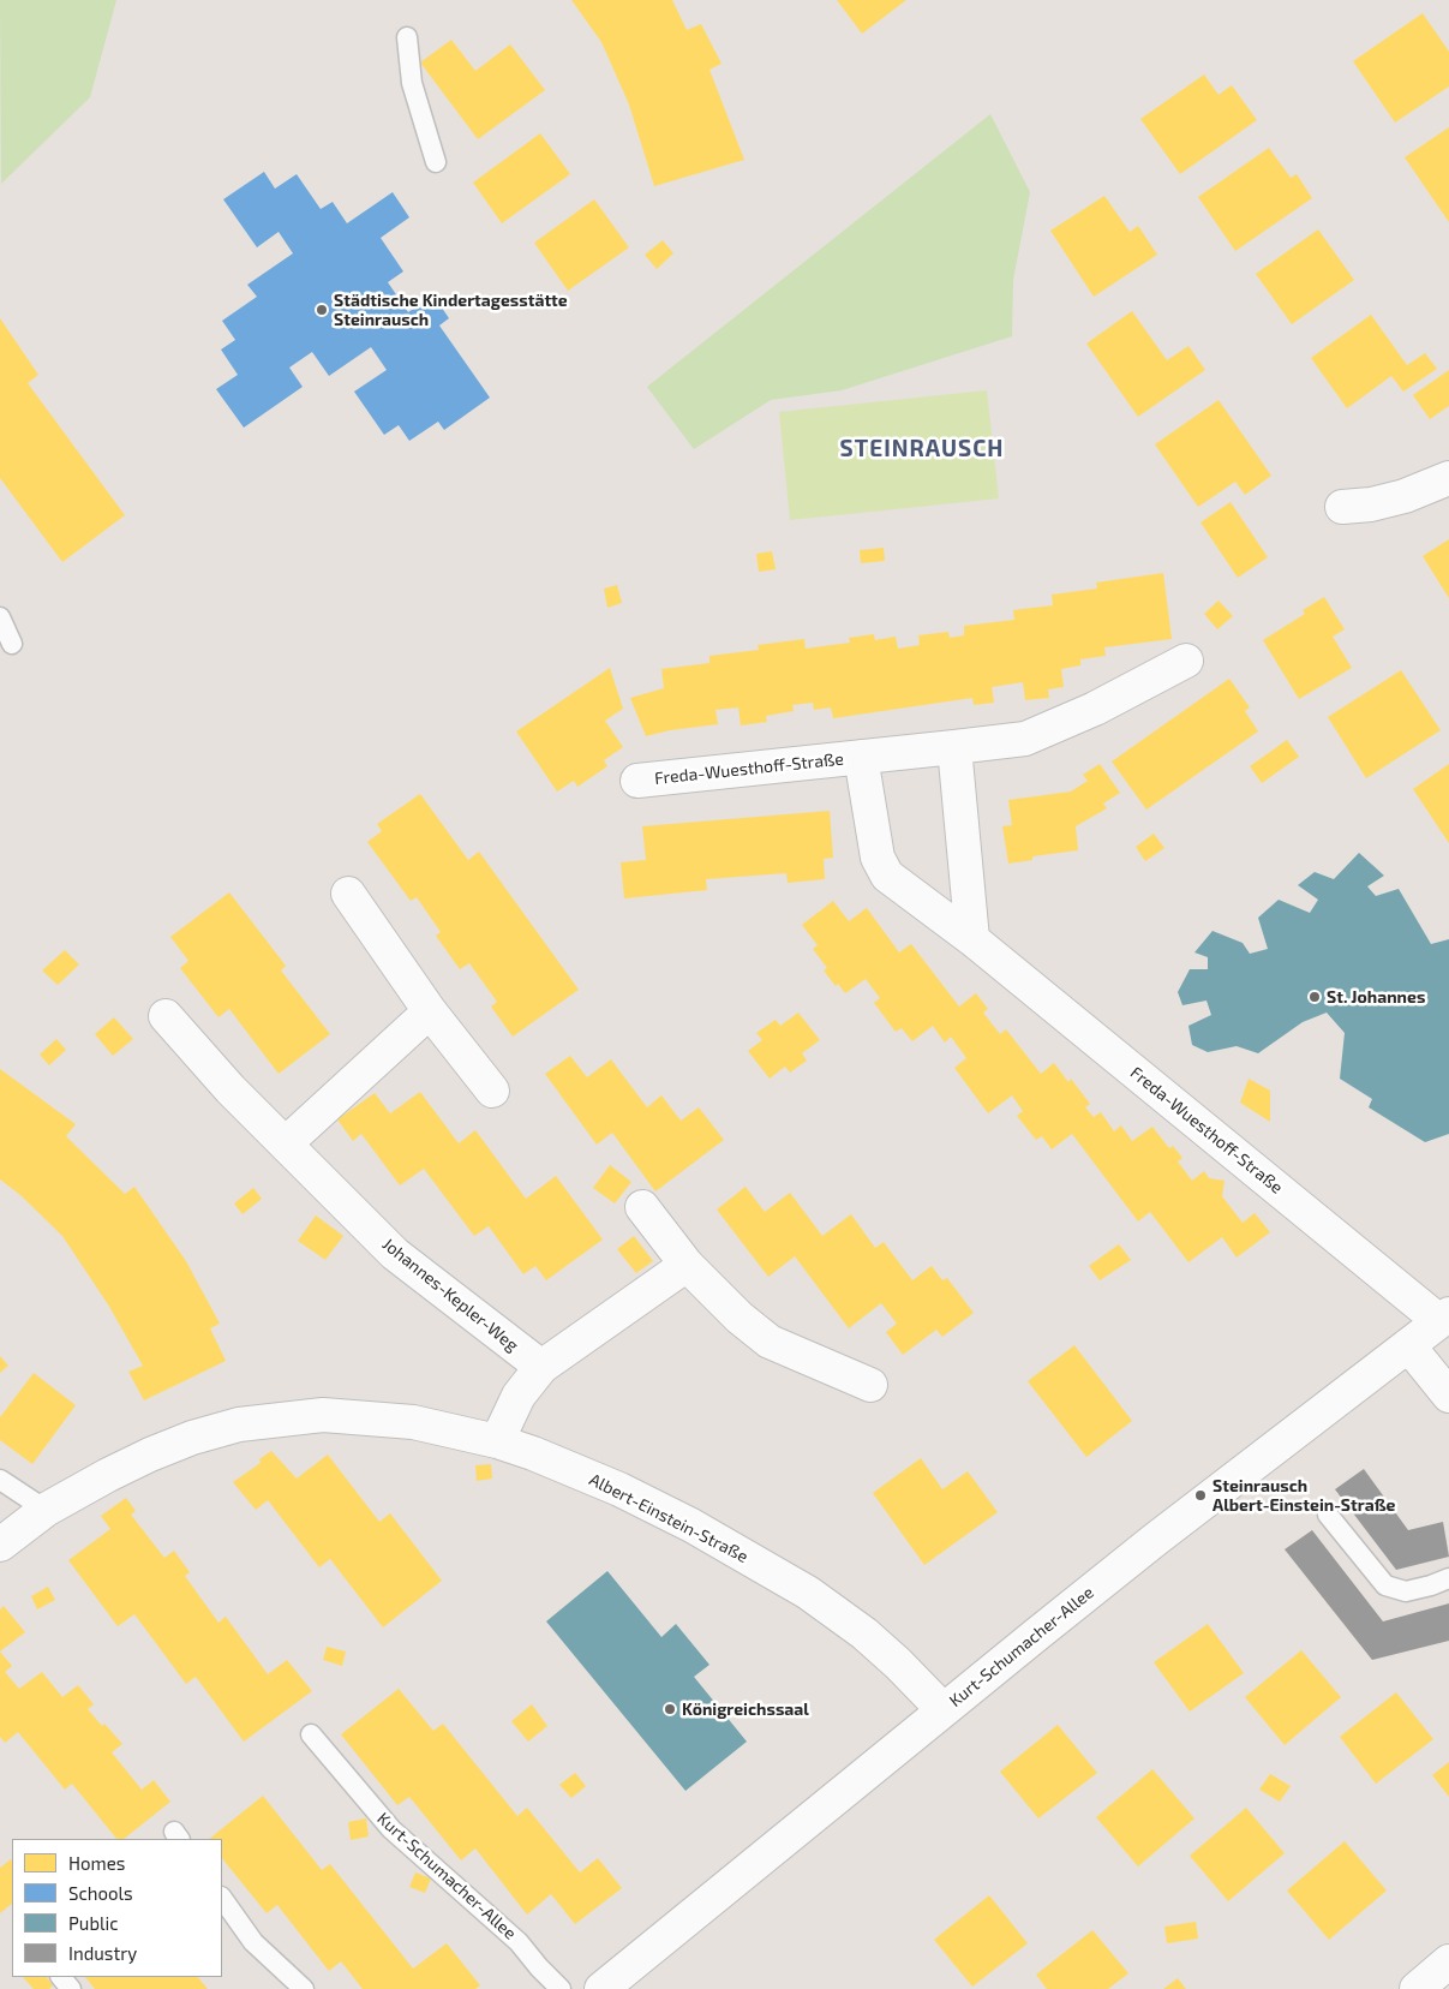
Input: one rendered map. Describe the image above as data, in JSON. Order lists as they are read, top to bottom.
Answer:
{
  "streets": {
    "street": [
      "Freda-Wuesthoff-Straße",
      "Johannes-Kepler-Weg",
      "Albert-Einstein-Straße",
      "Kurt-Schumacher-Allee"
    ]
  },
  "crossings": [
    ["Freda-Wuesthoff-Straße", "Kurt-Schumacher-Allee"],
    ["Albert-Einstein-Straße", "Kurt-Schumacher-Allee"]
  ],
  "districts": ["STEINRAUSCH"],
  "places": [
    "Städtische Kindertagesstätte Steinrausch",
    "St. Johannes",
    "Steinrausch Albert-Einstein-Straße",
    "Königreichssaal"
  ],
  "legend": [
    "Homes",
    "Schools",
    "Public",
    "Industry"
  ]
}
